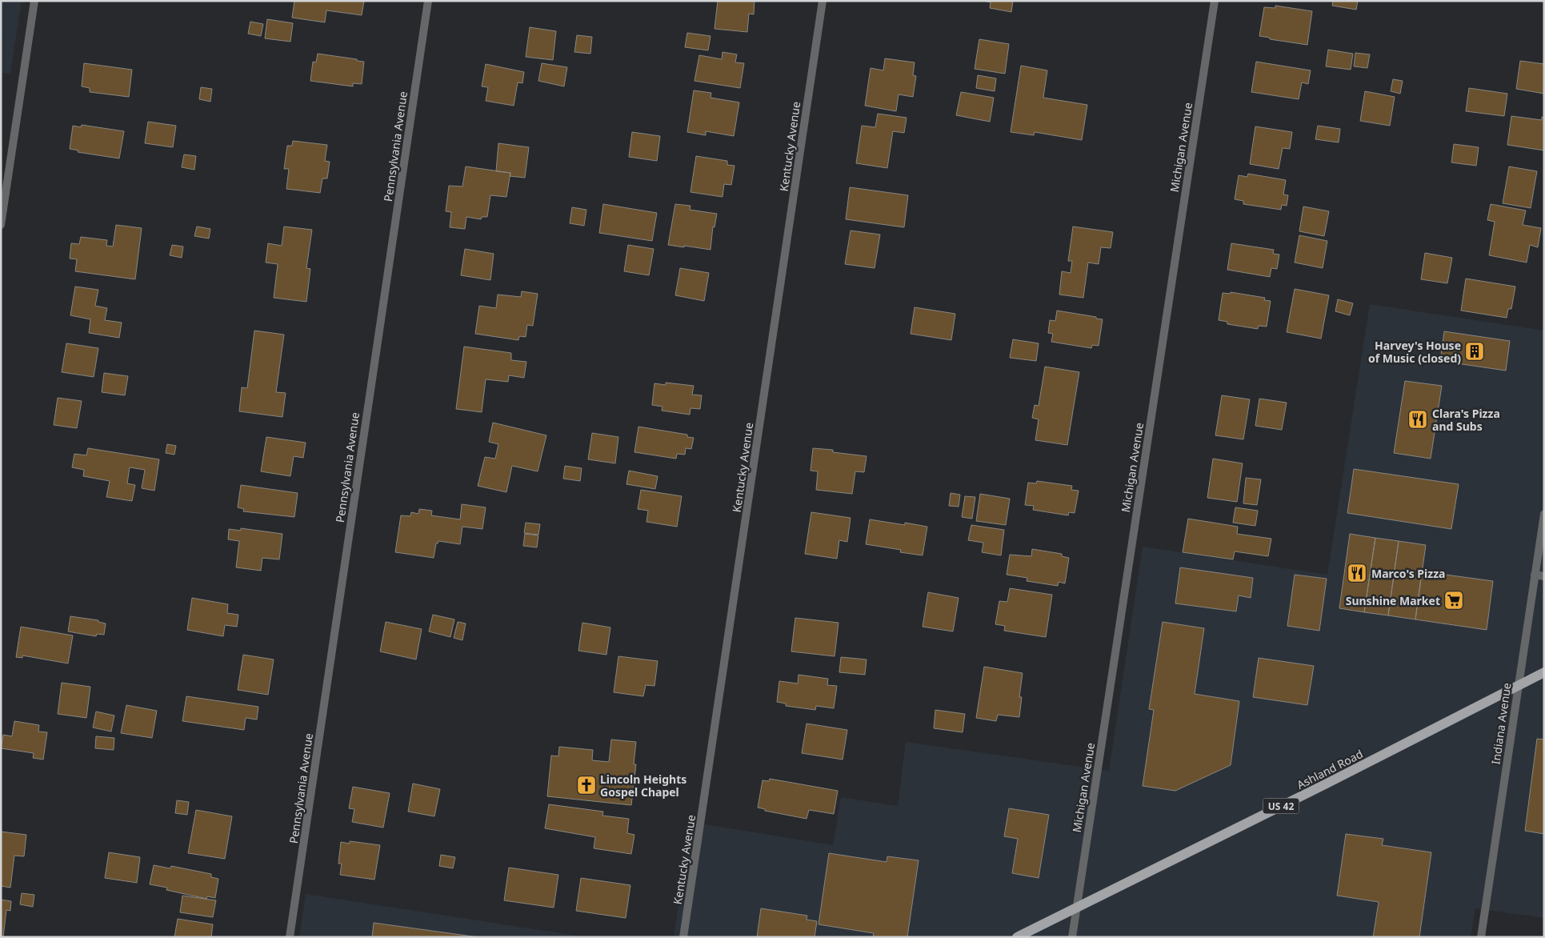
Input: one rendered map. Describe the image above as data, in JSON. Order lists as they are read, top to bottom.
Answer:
{
  "streets": {
    "main road": ["Ashland Road", "US 42"],
    "street": [
      "Pennsylvania Avenue",
      "Kentucky Avenue",
      "Michigan Avenue",
      "Indiana Avenue"
    ]
  },
  "crossings": [
    ["Michigan Avenue", "Ashland Road"],
    ["Indiana Avenue", "Ashland Road"]
  ],
  "places": {
    "building": ["Harvey's House of Music (closed)"],
    "restaurant": ["Clara's Pizza and Subs", "Marco's Pizza"],
    "supermarket": ["Sunshine Market"],
    "church": ["Lincoln Heights Gospel Chapel"]
  }
}
